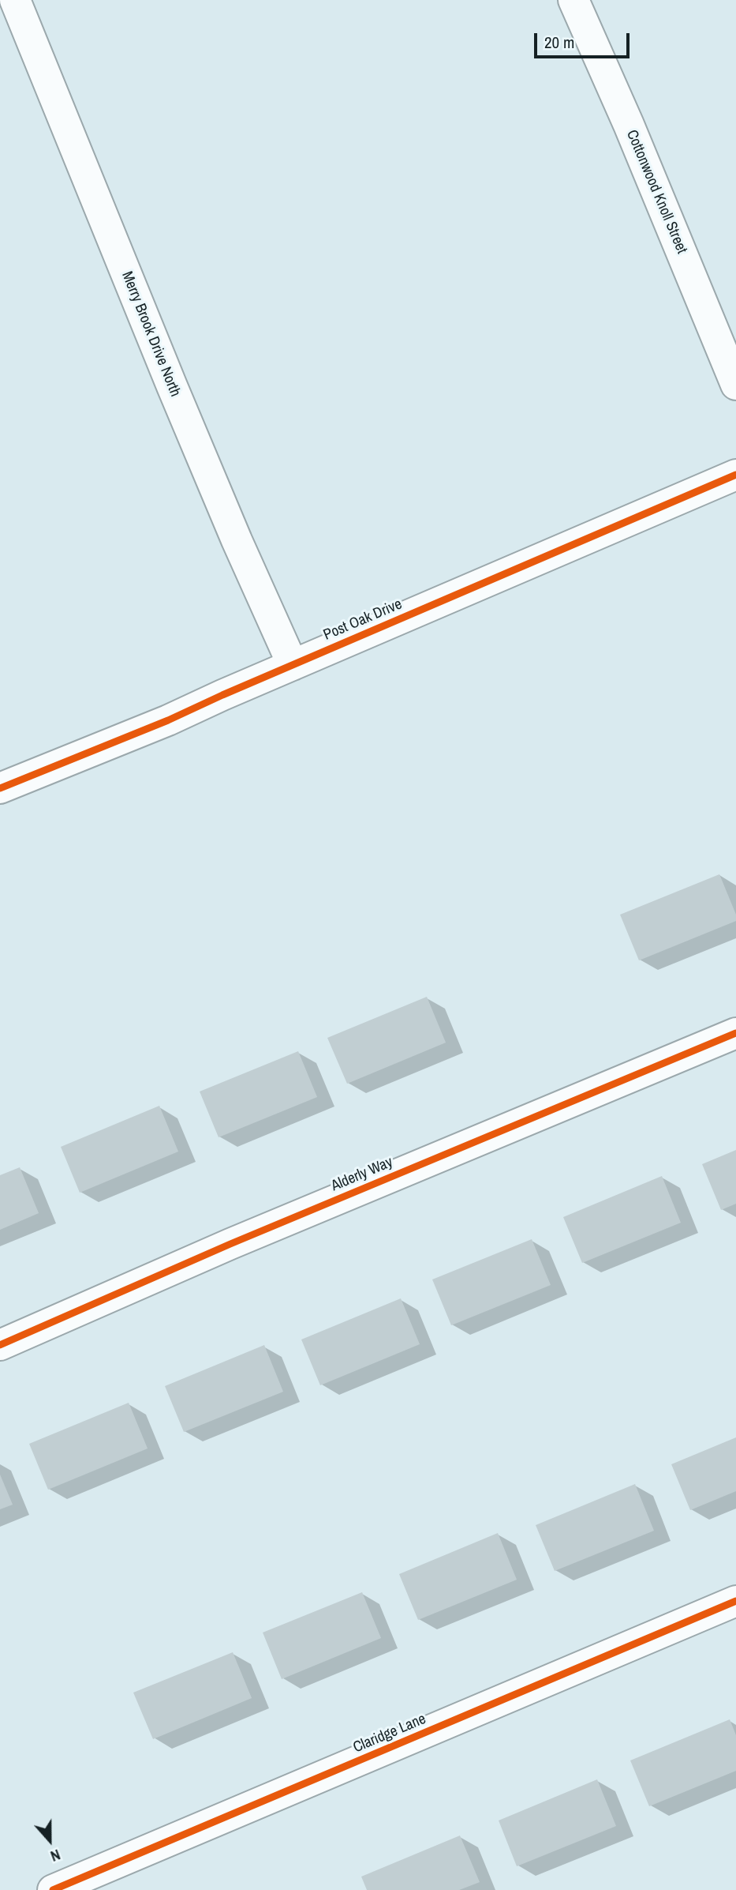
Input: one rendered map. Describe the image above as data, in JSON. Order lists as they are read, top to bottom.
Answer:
{
  "streets": {
    "street": [
      "Cottonwood Knoll Street",
      "Merry Brook Drive North",
      "Post Oak Drive",
      "Alderly Way",
      "Claridge Lane"
    ]
  },
  "crossings": [
    ["Merry Brook Drive North", "Post Oak Drive"]
  ],
  "scale_bar": "20 m",
  "north": "bottom"
}
